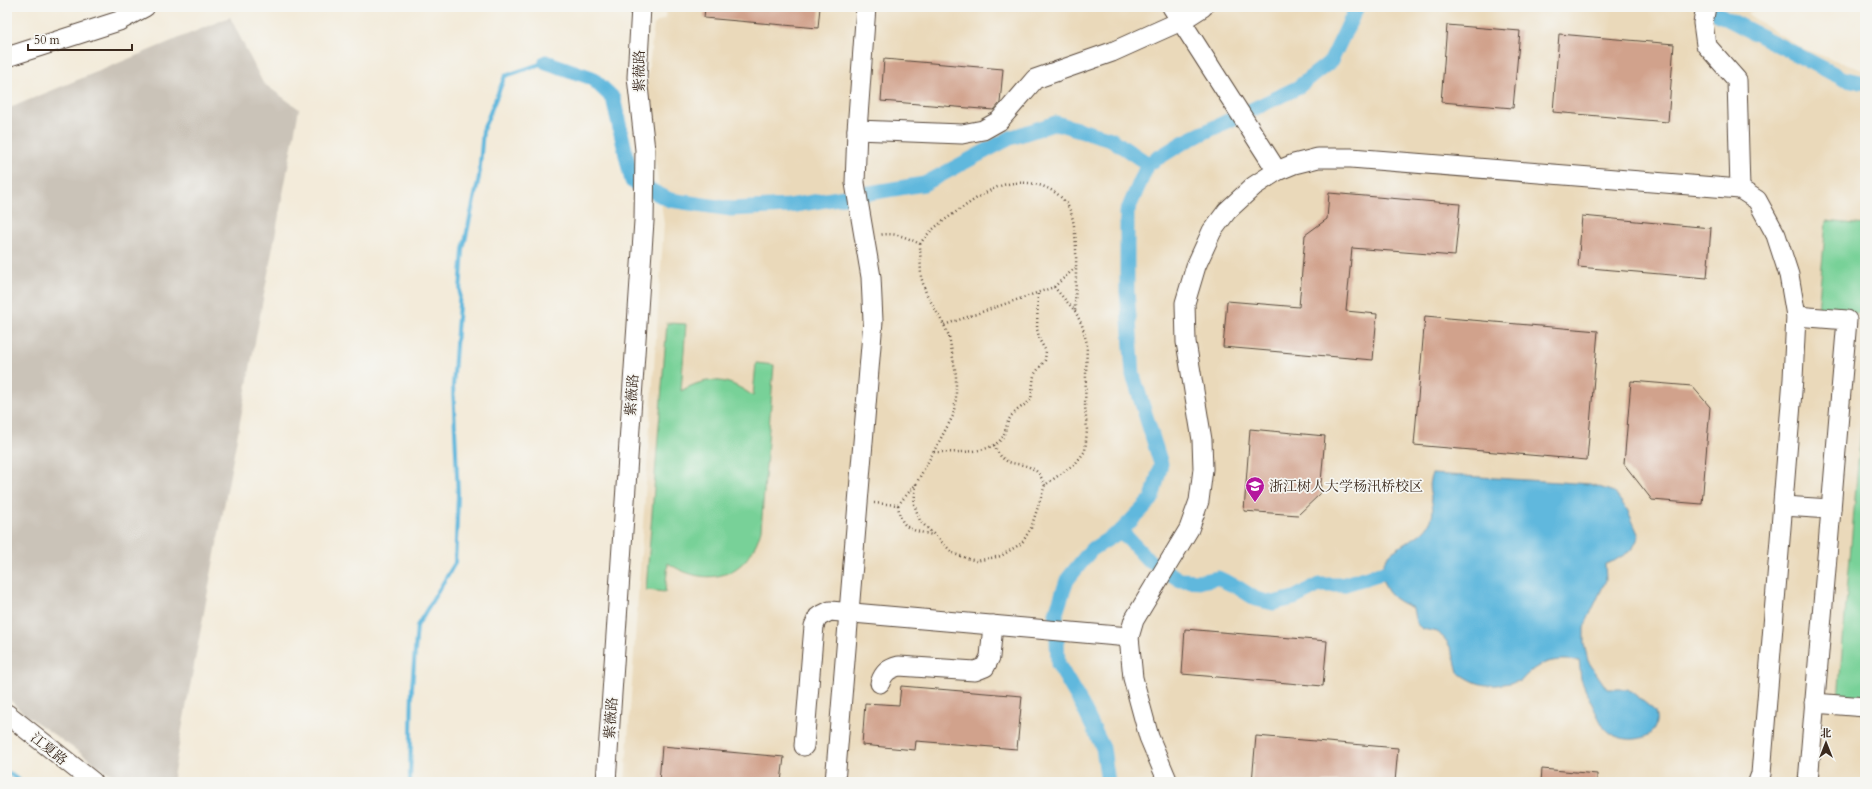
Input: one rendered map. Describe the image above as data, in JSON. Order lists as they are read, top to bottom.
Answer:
{
  "streets": {
    "street": ["紫薇路", "江夏路"]
  },
  "places": {
    "school or university": ["浙江树人大学杨汛桥校区"]
  },
  "scale_bar": "50 m",
  "north": "top"
}
